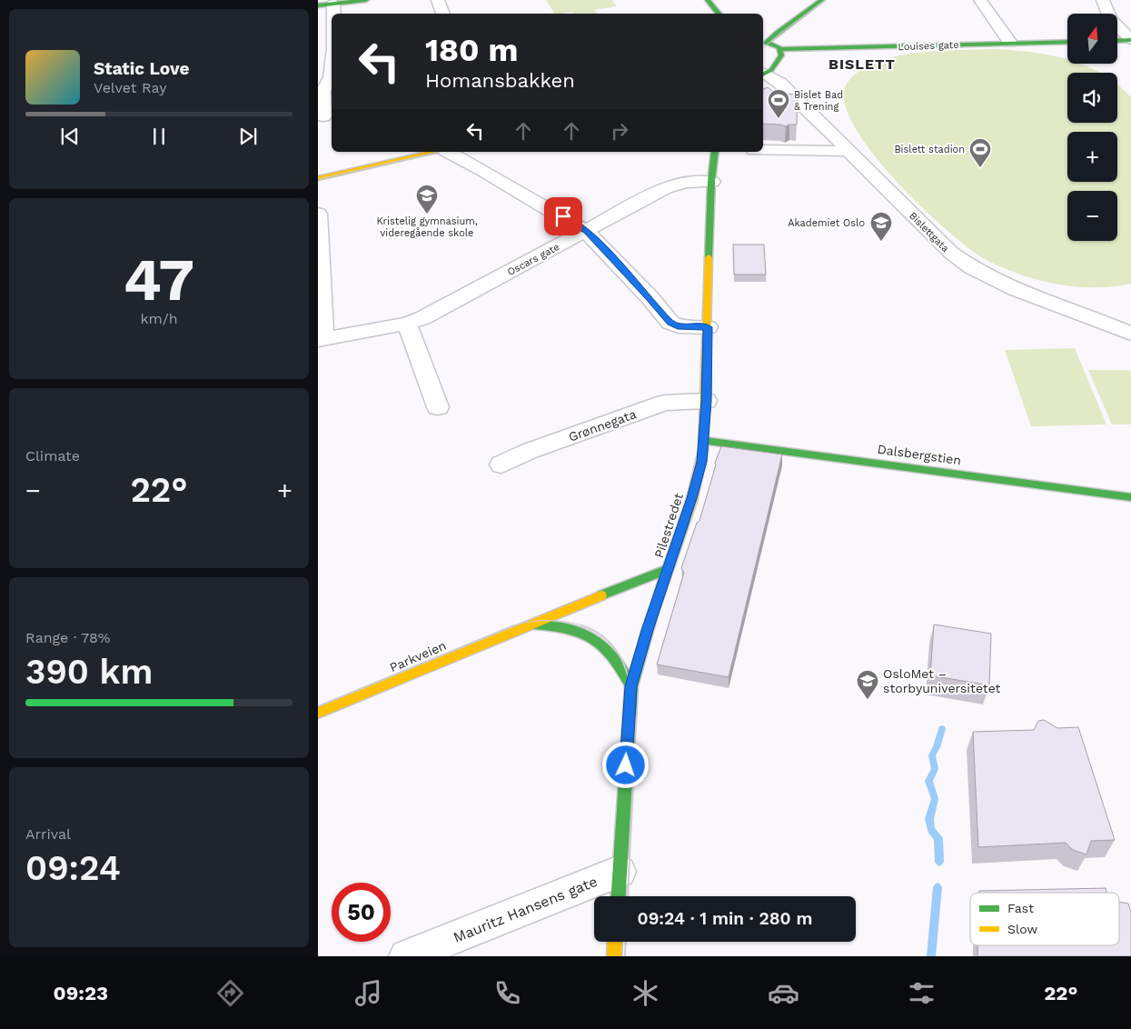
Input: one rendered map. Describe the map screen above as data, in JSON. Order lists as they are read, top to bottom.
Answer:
{
  "streets": {
    "street": [
      "Louises gate",
      "Bislettgata",
      "Oscars gate",
      "Grønnegata",
      "Dalsbergstien",
      "Pilestredet",
      "Parkveien",
      "Mauritz Hansens gate"
    ]
  },
  "crossings": [
    ["Oscars gate", "Pilestredet"],
    ["Grønnegata", "Pilestredet"],
    ["Dalsbergstien", "Pilestredet"],
    ["Pilestredet", "Parkveien"],
    ["Pilestredet", "Mauritz Hansens gate"]
  ],
  "districts": ["BISLETT"],
  "places": {
    "sports": ["Bislet Bad & Trening", "Bislett stadion"],
    "school or university": ["Kristelig gymnasium, videregående skole", "Akademiet Oslo", "OsloMet – storbyuniversitetet"]
  },
  "legend": ["Fast", "Slow"],
  "north": "top",
  "page": {
    "map_buttons": ["+", "−"],
    "turn": ["180 m", "Homansbakken"],
    "song": ["Static Love", "Velvet Ray"],
    "tile": [
      ["47", "km/h"],
      "Climate",
      ["Range · 78%", "390 km"],
      ["Arrival", "09:24"]
    ],
    "heat": ["−", "22°", "+"],
    "limit": "50",
    "trip": "09:24 · 1 min · 280 m",
    "tabs": ["09:23", "22°"]
  }
}
